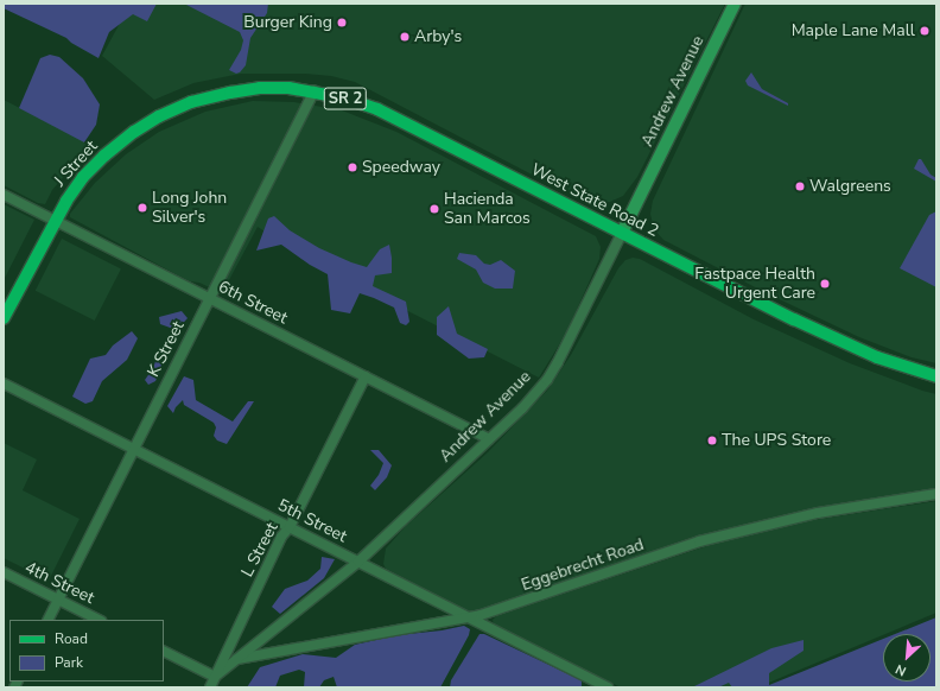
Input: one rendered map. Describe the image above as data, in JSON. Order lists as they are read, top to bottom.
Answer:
{
  "streets": {
    "main road": ["SR 2", "J Street", "West State Road 2"],
    "street": [
      "Andrew Avenue",
      "6th Street",
      "K Street",
      "5th Street",
      "L Street",
      "Eggebrecht Road",
      "4th Street"
    ]
  },
  "crossings": [
    ["Andrew Avenue", "West State Road 2"],
    ["Andrew Avenue", "6th Street"],
    ["Andrew Avenue", "5th Street"],
    ["Andrew Avenue", "L Street"],
    ["Andrew Avenue", "Eggebrecht Road"],
    ["J Street", "West State Road 2"],
    ["J Street", "6th Street"],
    ["West State Road 2", "K Street"],
    ["6th Street", "K Street"],
    ["6th Street", "L Street"],
    ["K Street", "5th Street"],
    ["K Street", "4th Street"],
    ["5th Street", "L Street"],
    ["5th Street", "Eggebrecht Road"]
  ],
  "places": [
    "Burger King",
    "Maple Lane Mall",
    "Arby's",
    "Speedway",
    "Walgreens",
    "Long John Silver's",
    "Hacienda San Marcos",
    "Fastpace Health Urgent Care",
    "The UPS Store"
  ],
  "legend": ["Road", "Park"],
  "north": "bottom left"
}
